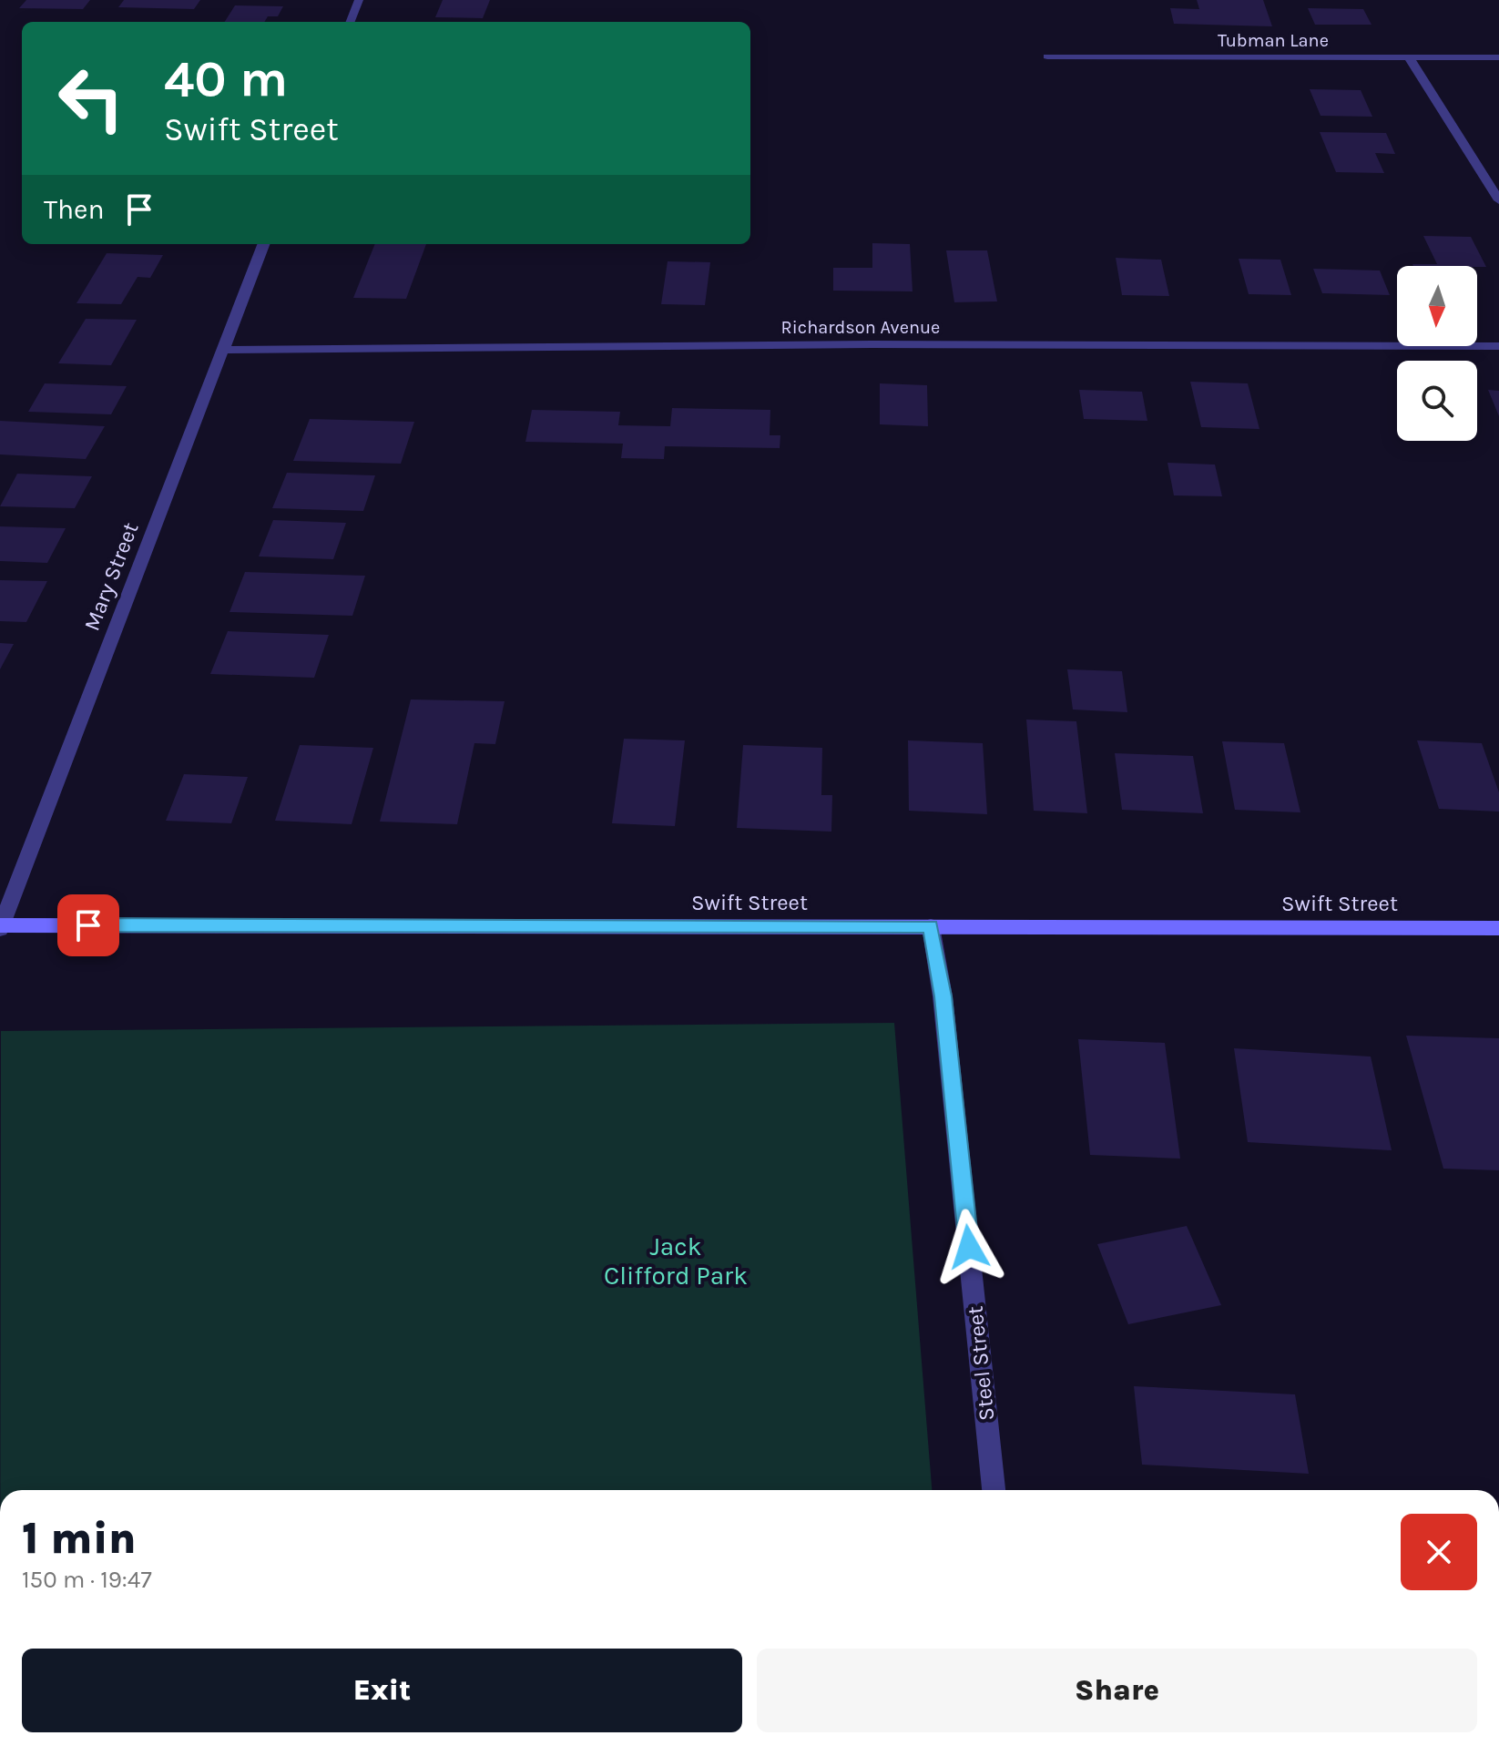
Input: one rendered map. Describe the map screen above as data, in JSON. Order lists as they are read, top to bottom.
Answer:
{
  "streets": {
    "main road": ["Swift Street"],
    "street": [
      "Tubman Lane",
      "Richardson Avenue",
      "Mary Street",
      "Steel Street"
    ]
  },
  "crossings": [
    ["Richardson Avenue", "Mary Street"],
    ["Mary Street", "Swift Street"],
    ["Swift Street", "Steel Street"]
  ],
  "parks": ["Jack Clifford Park"],
  "north": "bottom",
  "page": {
    "turn": ["40 m", "Swift Street"],
    "then": "Then",
    "heading": ["1 min", "150 m · 19:47"],
    "buttons": ["Exit", "Share"]
  }
}
